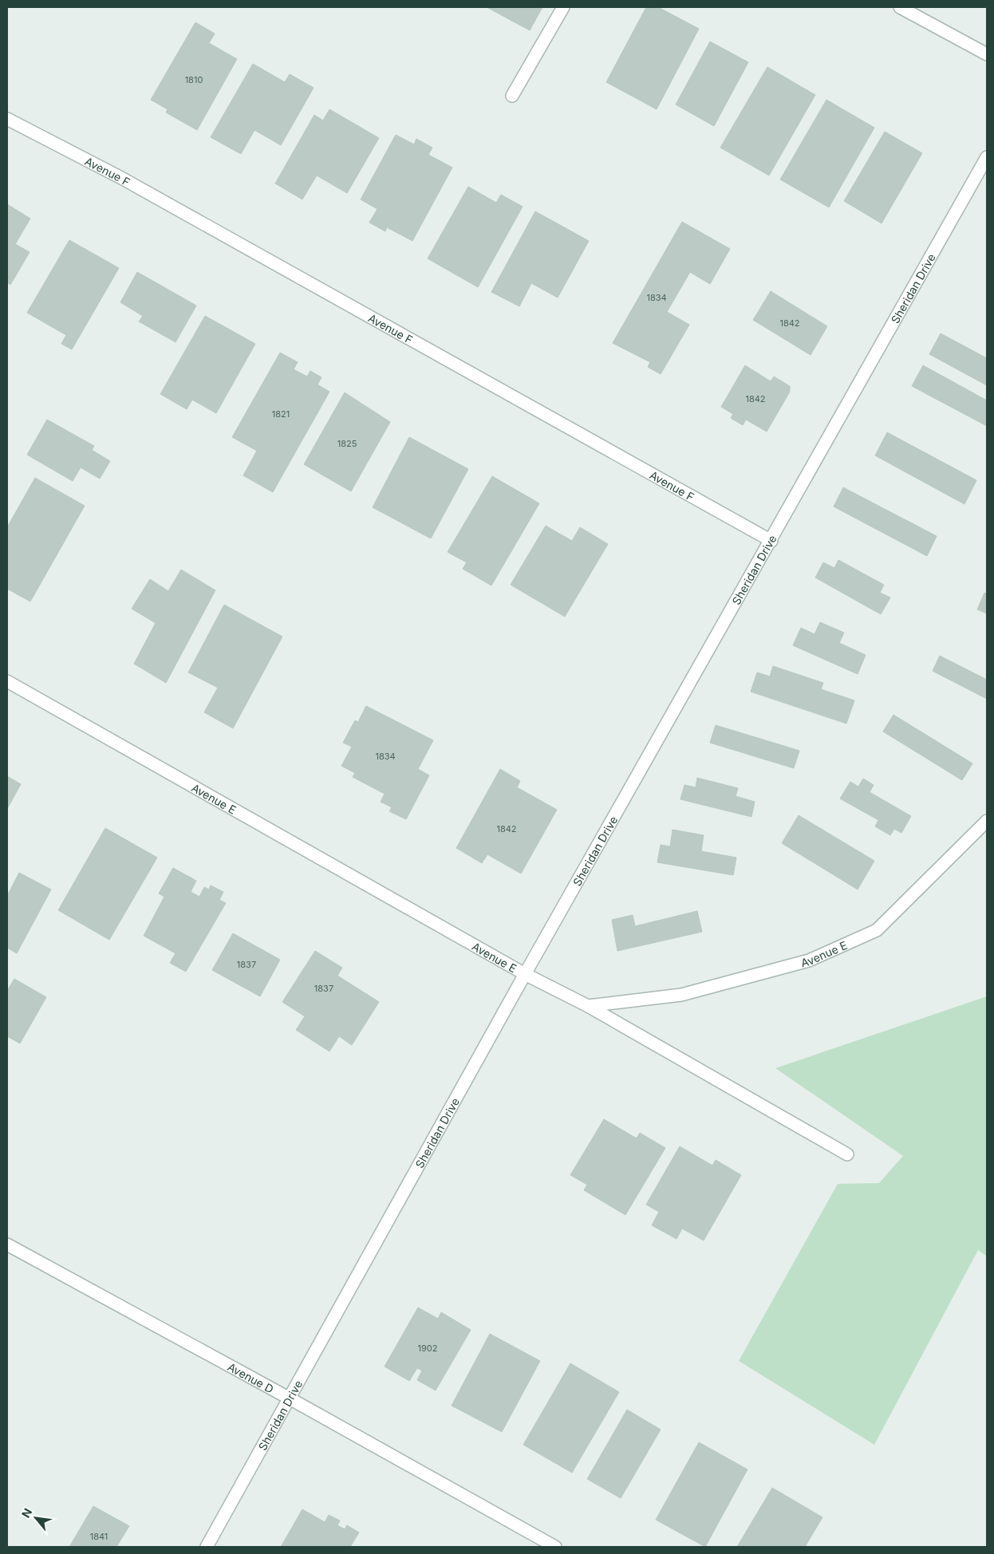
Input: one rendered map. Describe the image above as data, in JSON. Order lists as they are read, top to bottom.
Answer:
{
  "streets": {
    "street": [
      "Avenue F",
      "Sheridan Drive",
      "Avenue E",
      "Avenue D"
    ]
  },
  "crossings": [
    ["Avenue F", "Sheridan Drive"],
    ["Sheridan Drive", "Avenue E"],
    ["Sheridan Drive", "Avenue D"]
  ],
  "house_numbers": [
    "1810",
    "1834",
    "1842",
    "1842",
    "1821",
    "1825",
    "1834",
    "1842",
    "1837",
    "1837",
    "1902",
    "1841"
  ],
  "north": "top left"
}
